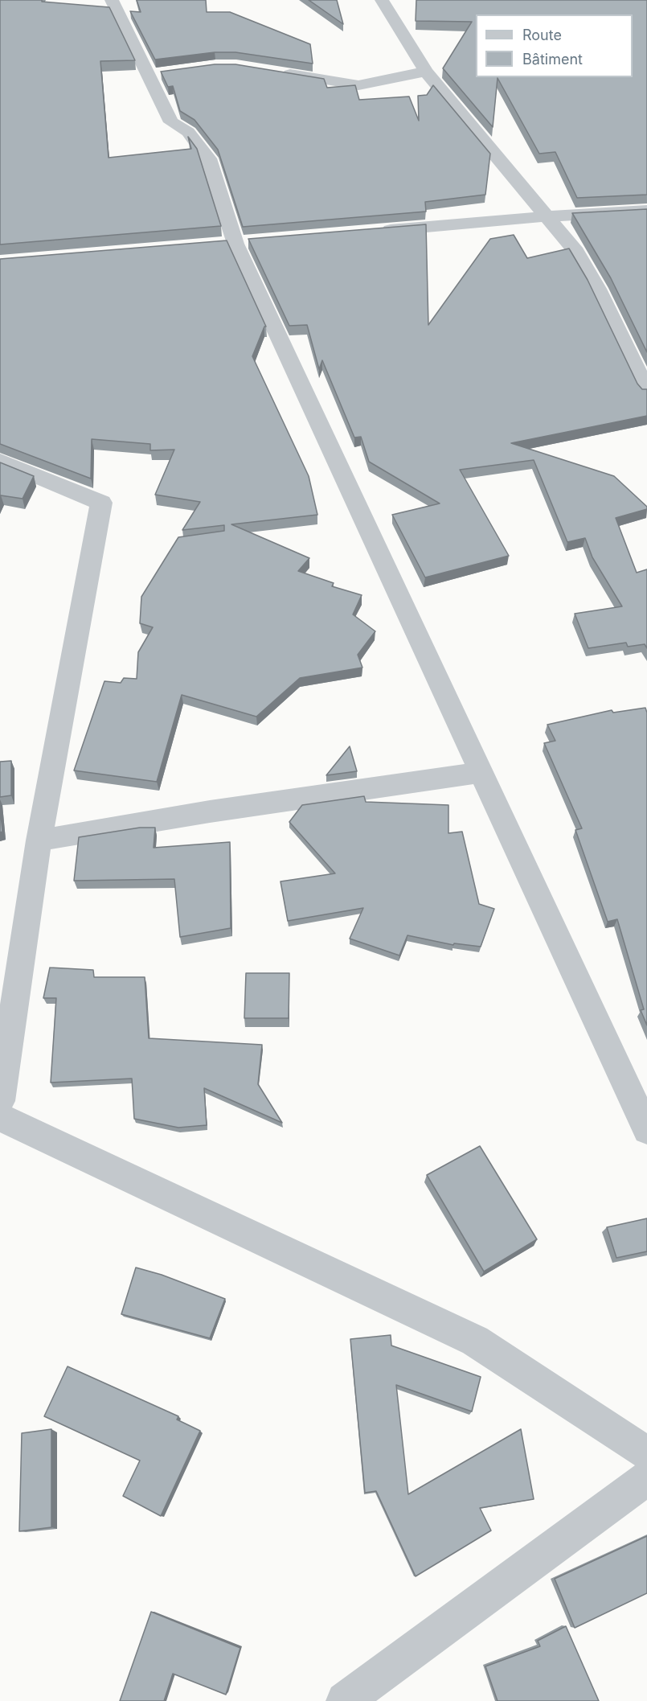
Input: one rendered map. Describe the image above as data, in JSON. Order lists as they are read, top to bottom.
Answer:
{
  "legend": ["Route", "Bâtiment"]
}
